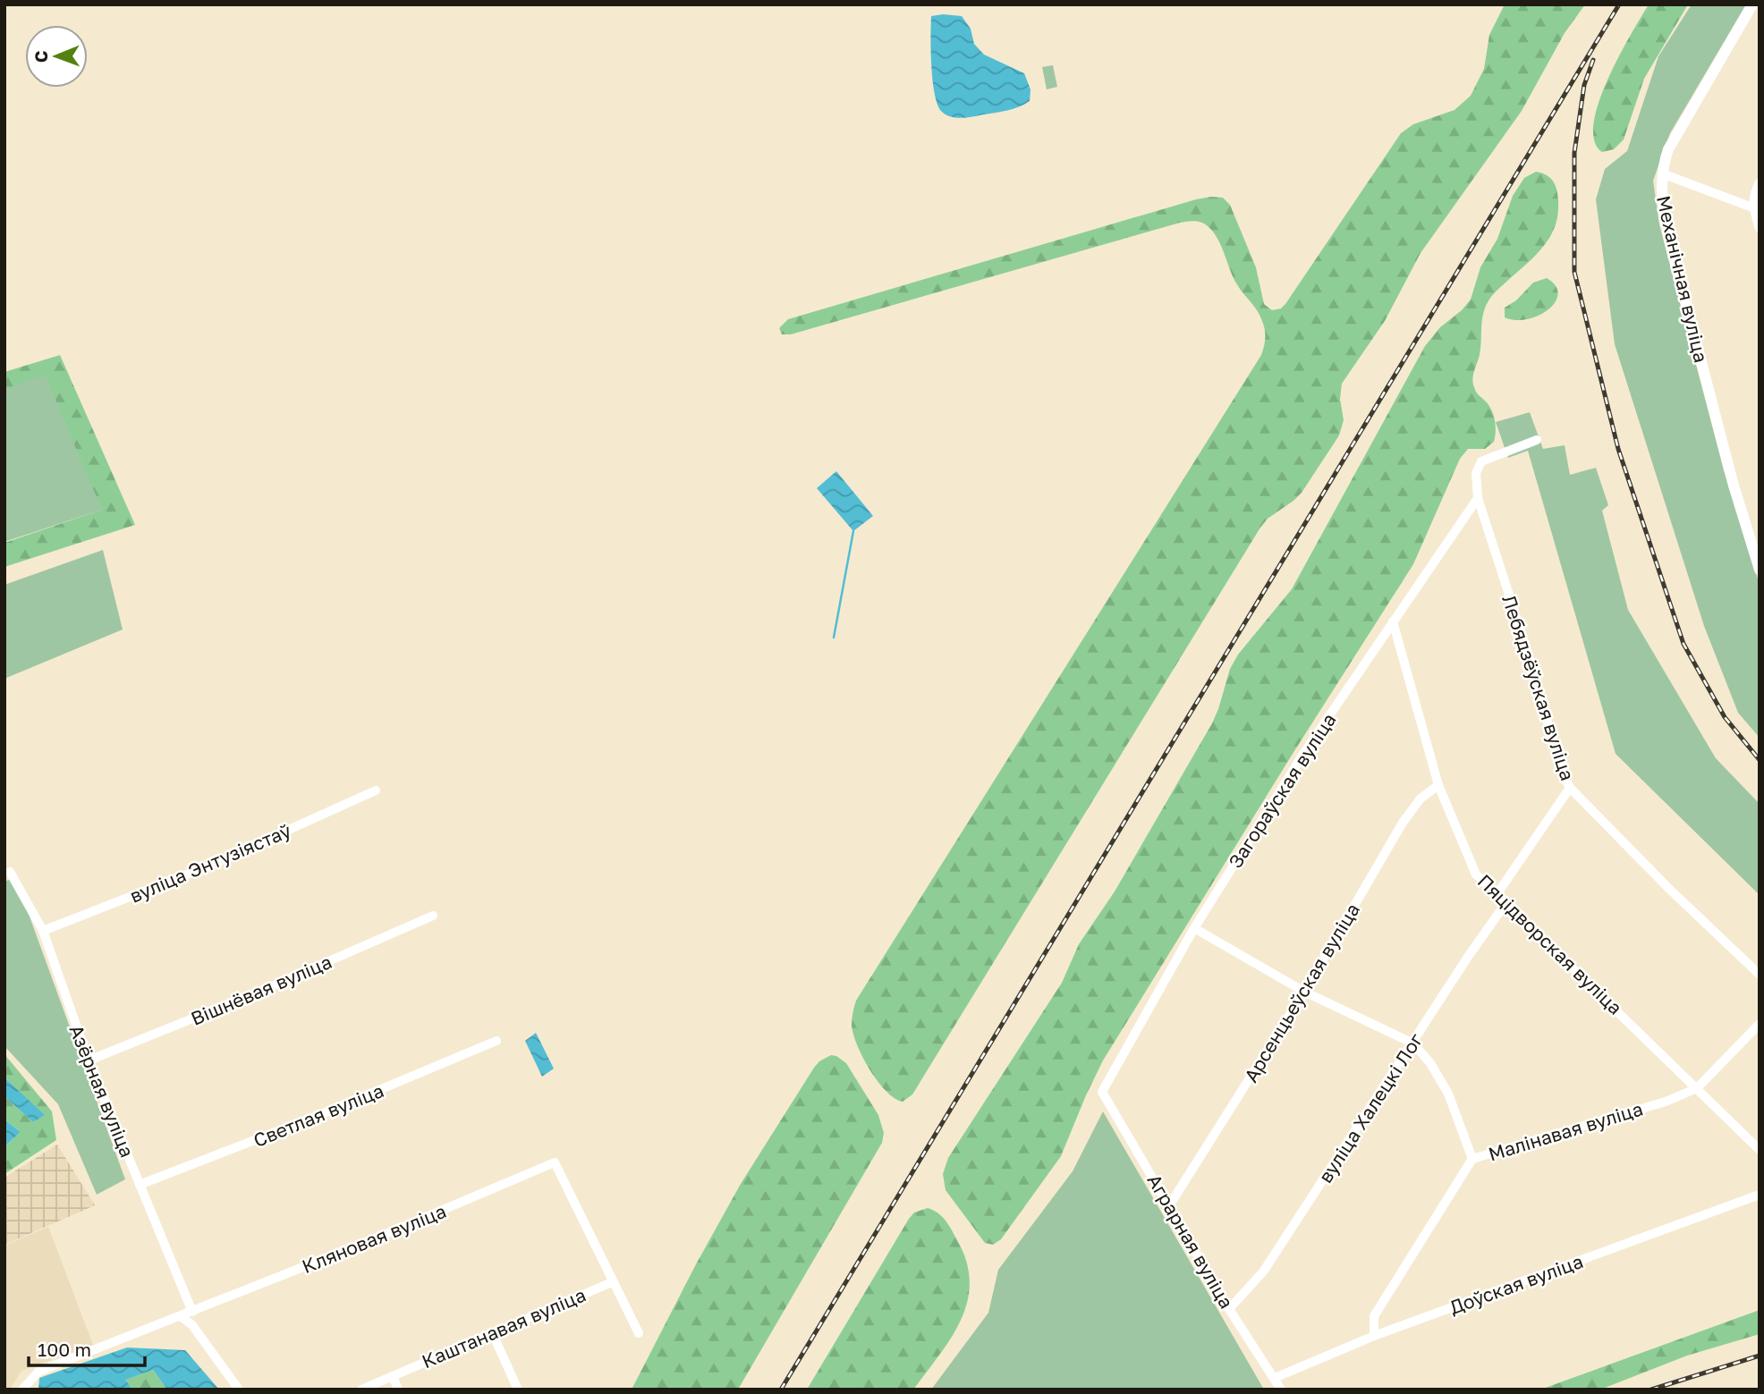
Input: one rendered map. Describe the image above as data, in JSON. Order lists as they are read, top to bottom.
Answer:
{
  "streets": {
    "street": [
      "Механічная вуліца",
      "Лебядзёўская вуліца",
      "Загораўская вуліца",
      "вуліца Энтузіястаў",
      "Пяцідворская вуліца",
      "Вішнёвая вуліца",
      "Арсенцьеўская вуліца",
      "Азёрная вуліца",
      "вуліца Халецкі Лог",
      "Светлая вуліца",
      "Малінавая вуліца",
      "Кляновая вуліца",
      "Аграрная вуліца",
      "Доўская вуліца",
      "Каштанавая вуліца"
    ]
  },
  "crossings": [
    ["Лебядзёўская вуліца", "Загораўская вуліца"],
    ["Загораўская вуліца", "Пяцідворская вуліца"],
    ["Загораўская вуліца", "Аграрная вуліца"],
    ["вуліца Энтузіястаў", "Азёрная вуліца"],
    ["Пяцідворская вуліца", "Арсенцьеўская вуліца"],
    ["Пяцідворская вуліца", "вуліца Халецкі Лог"],
    ["Пяцідворская вуліца", "Малінавая вуліца"],
    ["Вішнёвая вуліца", "Азёрная вуліца"],
    ["Арсенцьеўская вуліца", "Аграрная вуліца"],
    ["Азёрная вуліца", "Светлая вуліца"],
    ["Азёрная вуліца", "Кляновая вуліца"],
    ["вуліца Халецкі Лог", "Аграрная вуліца"],
    ["Малінавая вуліца", "Доўская вуліца"],
    ["Кляновая вуліца", "Каштанавая вуліца"],
    ["Аграрная вуліца", "Доўская вуліца"]
  ],
  "scale_bar": "100 m",
  "north": "left"
}
